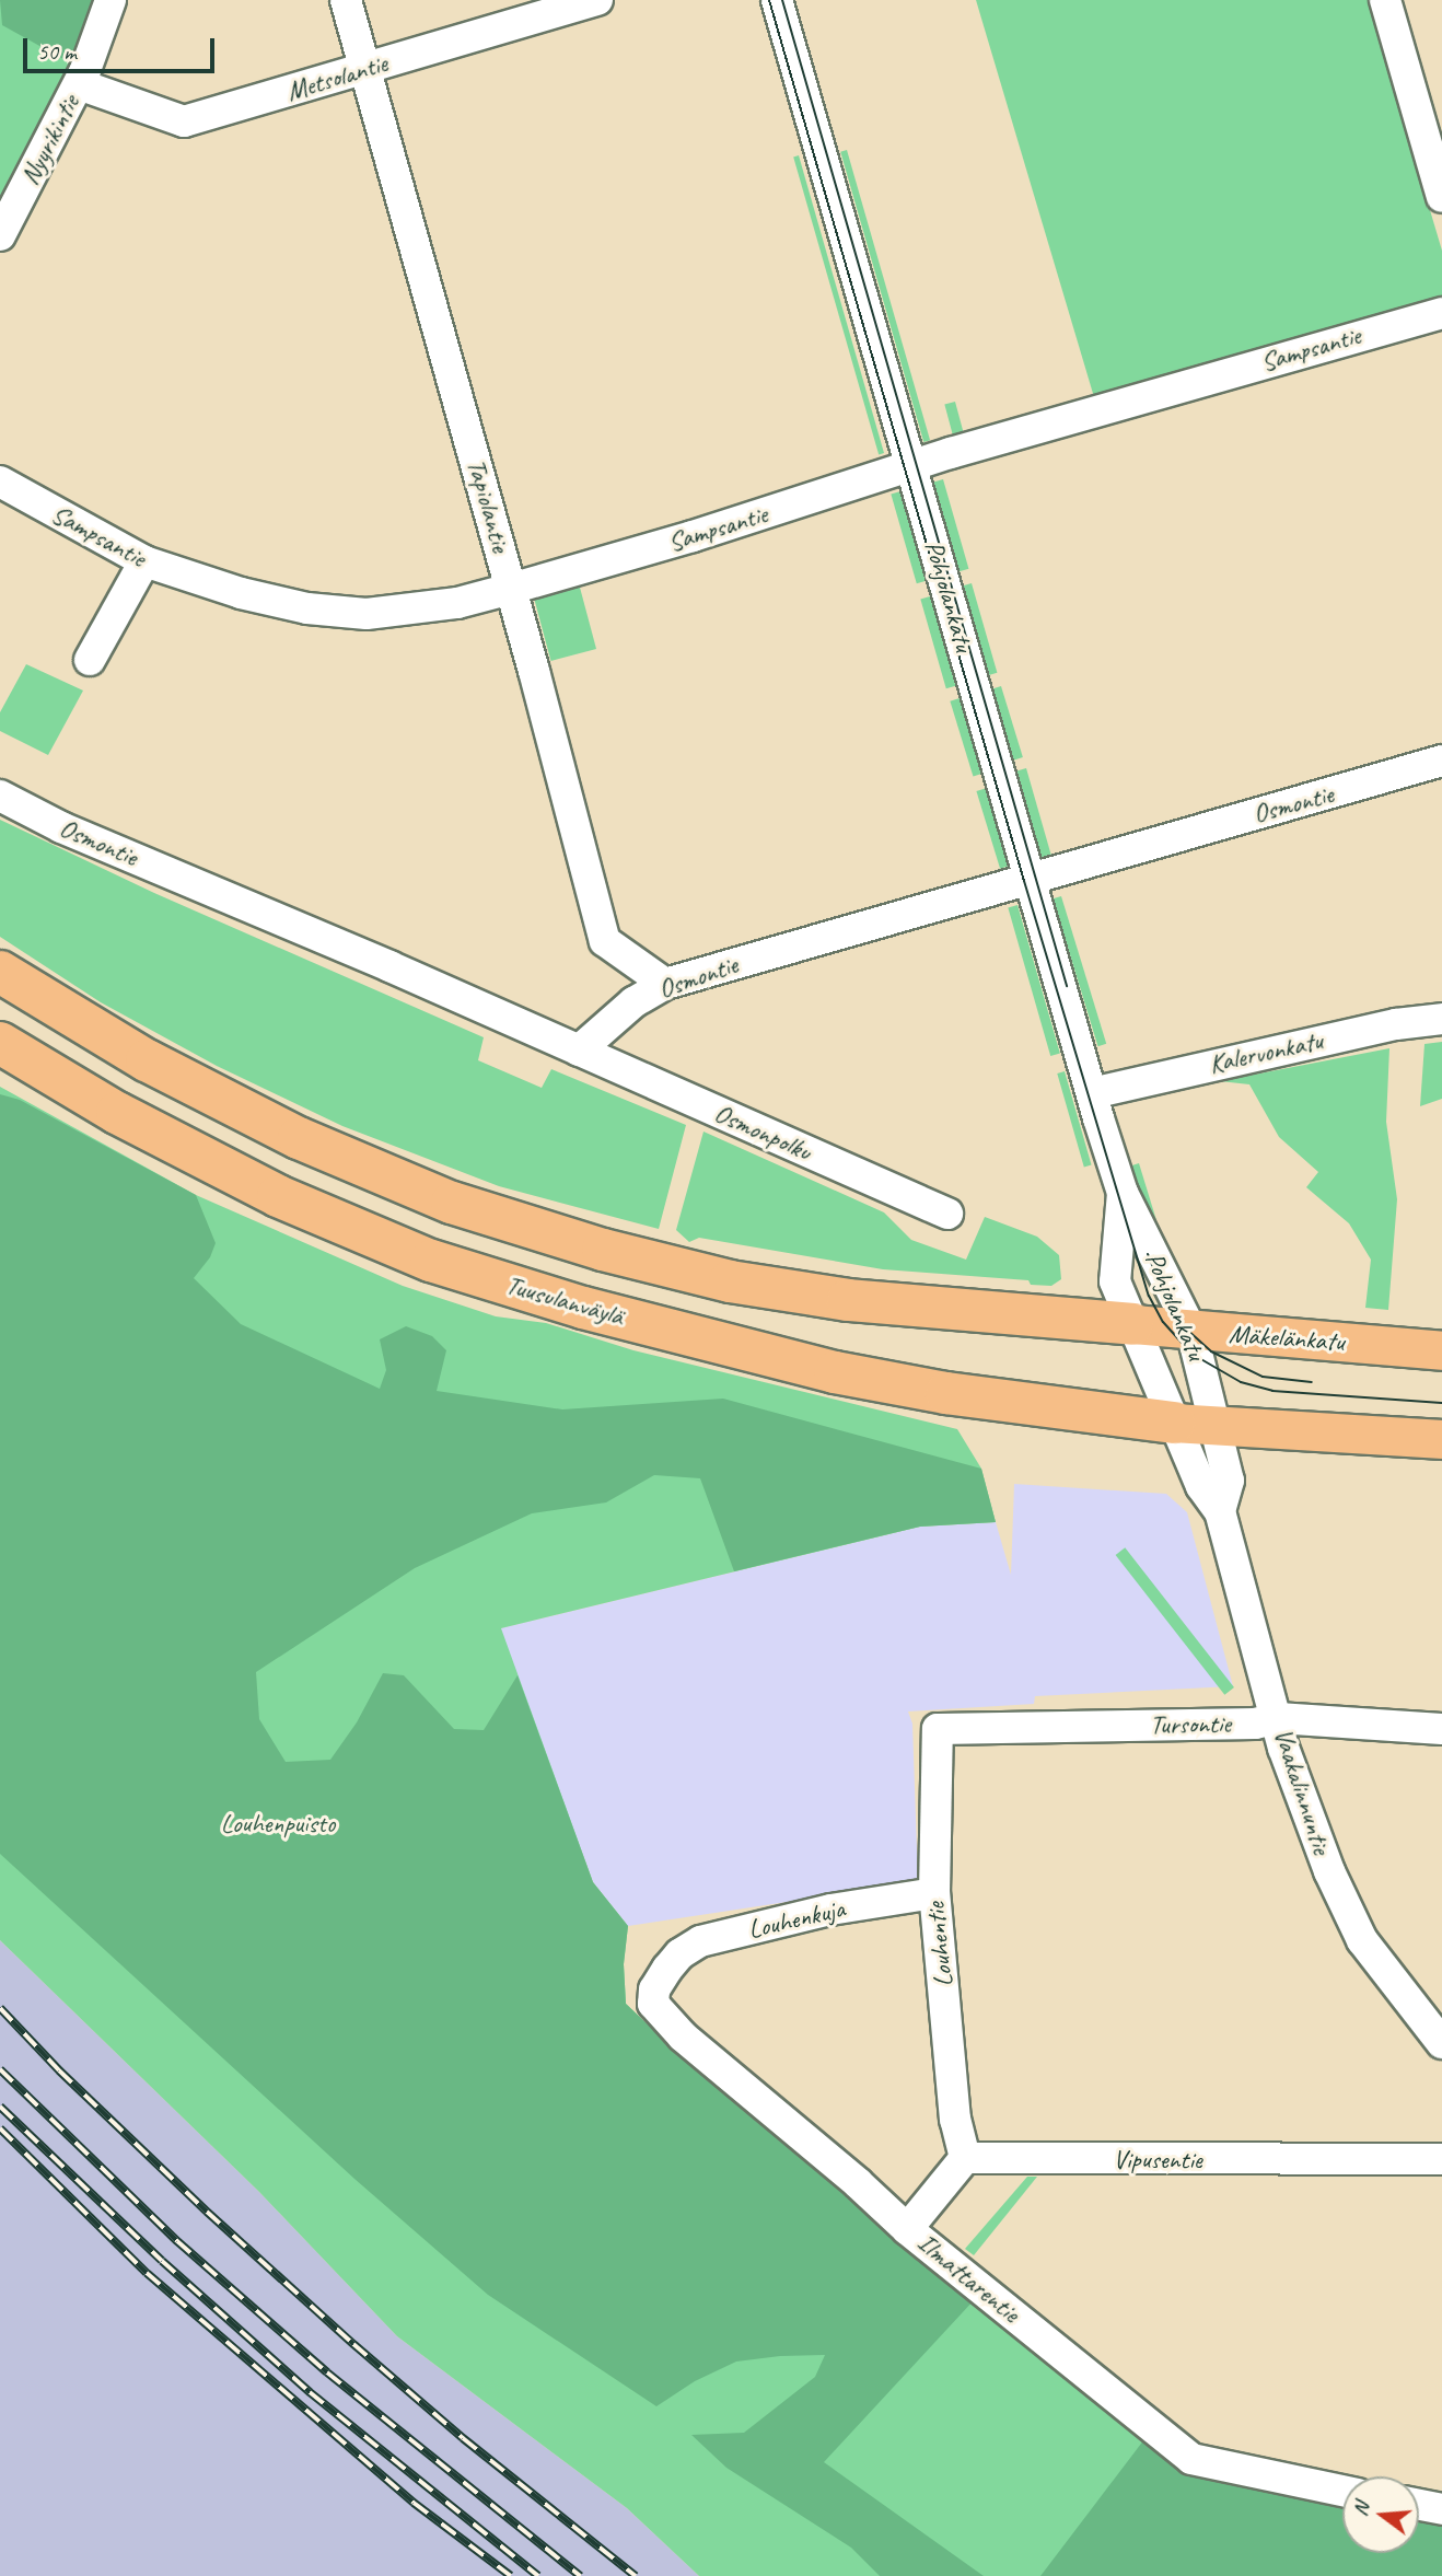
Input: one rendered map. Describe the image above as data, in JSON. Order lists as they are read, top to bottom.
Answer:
{
  "streets": {
    "highway": ["Tuusulanväylä"],
    "main road": ["Mäkelänkatu"],
    "street": [
      "Metsolantie",
      "Nyyrikintie",
      "Sampsantie",
      "Tapiolantie",
      "Pohjolankatu",
      "Osmontie",
      "Kalervonkatu",
      "Osmonpolku",
      "Tursontie",
      "Vaakalinnuntie",
      "Louhenkuja",
      "Louhentie",
      "Vipusentie",
      "Ilmattarentie"
    ]
  },
  "crossings": [
    ["Metsolantie", "Nyyrikintie"],
    ["Metsolantie", "Tapiolantie"],
    ["Sampsantie", "Tapiolantie"],
    ["Sampsantie", "Pohjolankatu"],
    ["Tapiolantie", "Osmontie"],
    ["Pohjolankatu", "Osmontie"],
    ["Pohjolankatu", "Kalervonkatu"],
    ["Pohjolankatu", "Tuusulanväylä"],
    ["Pohjolankatu", "Mäkelänkatu"],
    ["Pohjolankatu", "Vaakalinnuntie"],
    ["Osmontie", "Osmonpolku"],
    ["Tuusulanväylä", "Vaakalinnuntie"],
    ["Tursontie", "Vaakalinnuntie"],
    ["Tursontie", "Louhentie"],
    ["Louhenkuja", "Louhentie"],
    ["Louhenkuja", "Ilmattarentie"],
    ["Louhentie", "Vipusentie"]
  ],
  "parks": ["Louhenpuisto"],
  "scale_bar": "50 m",
  "north": "left"
}
